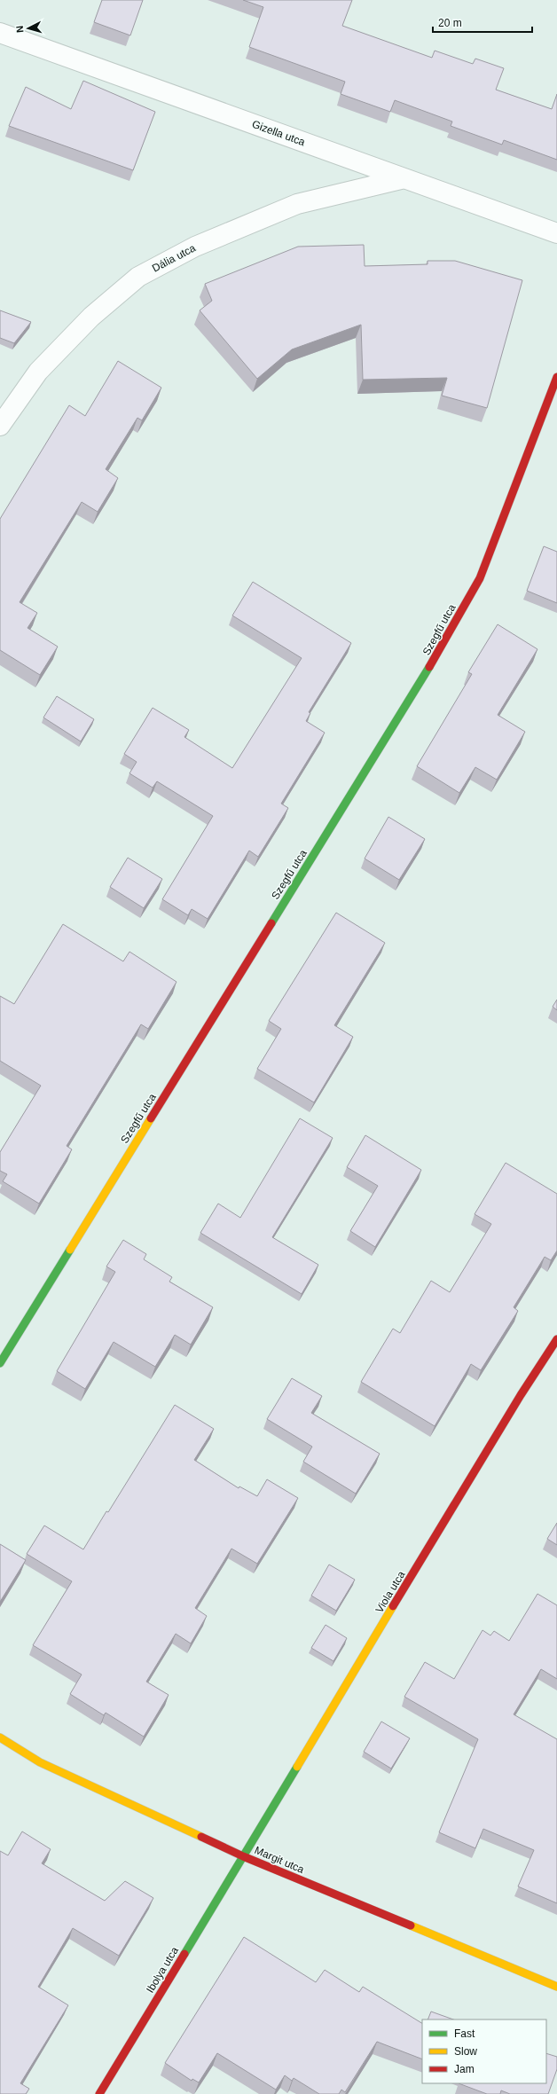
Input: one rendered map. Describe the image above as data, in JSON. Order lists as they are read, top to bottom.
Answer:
{
  "streets": {
    "street": [
      "Gizella utca",
      "Dália utca",
      "Szegfű utca",
      "Viola utca",
      "Margit utca",
      "Ibolya utca"
    ]
  },
  "crossings": [
    ["Gizella utca", "Dália utca"],
    ["Viola utca", "Margit utca"],
    ["Viola utca", "Ibolya utca"],
    ["Margit utca", "Ibolya utca"]
  ],
  "legend": ["Fast", "Slow", "Jam"],
  "scale_bar": "20 m",
  "north": "left"
}
